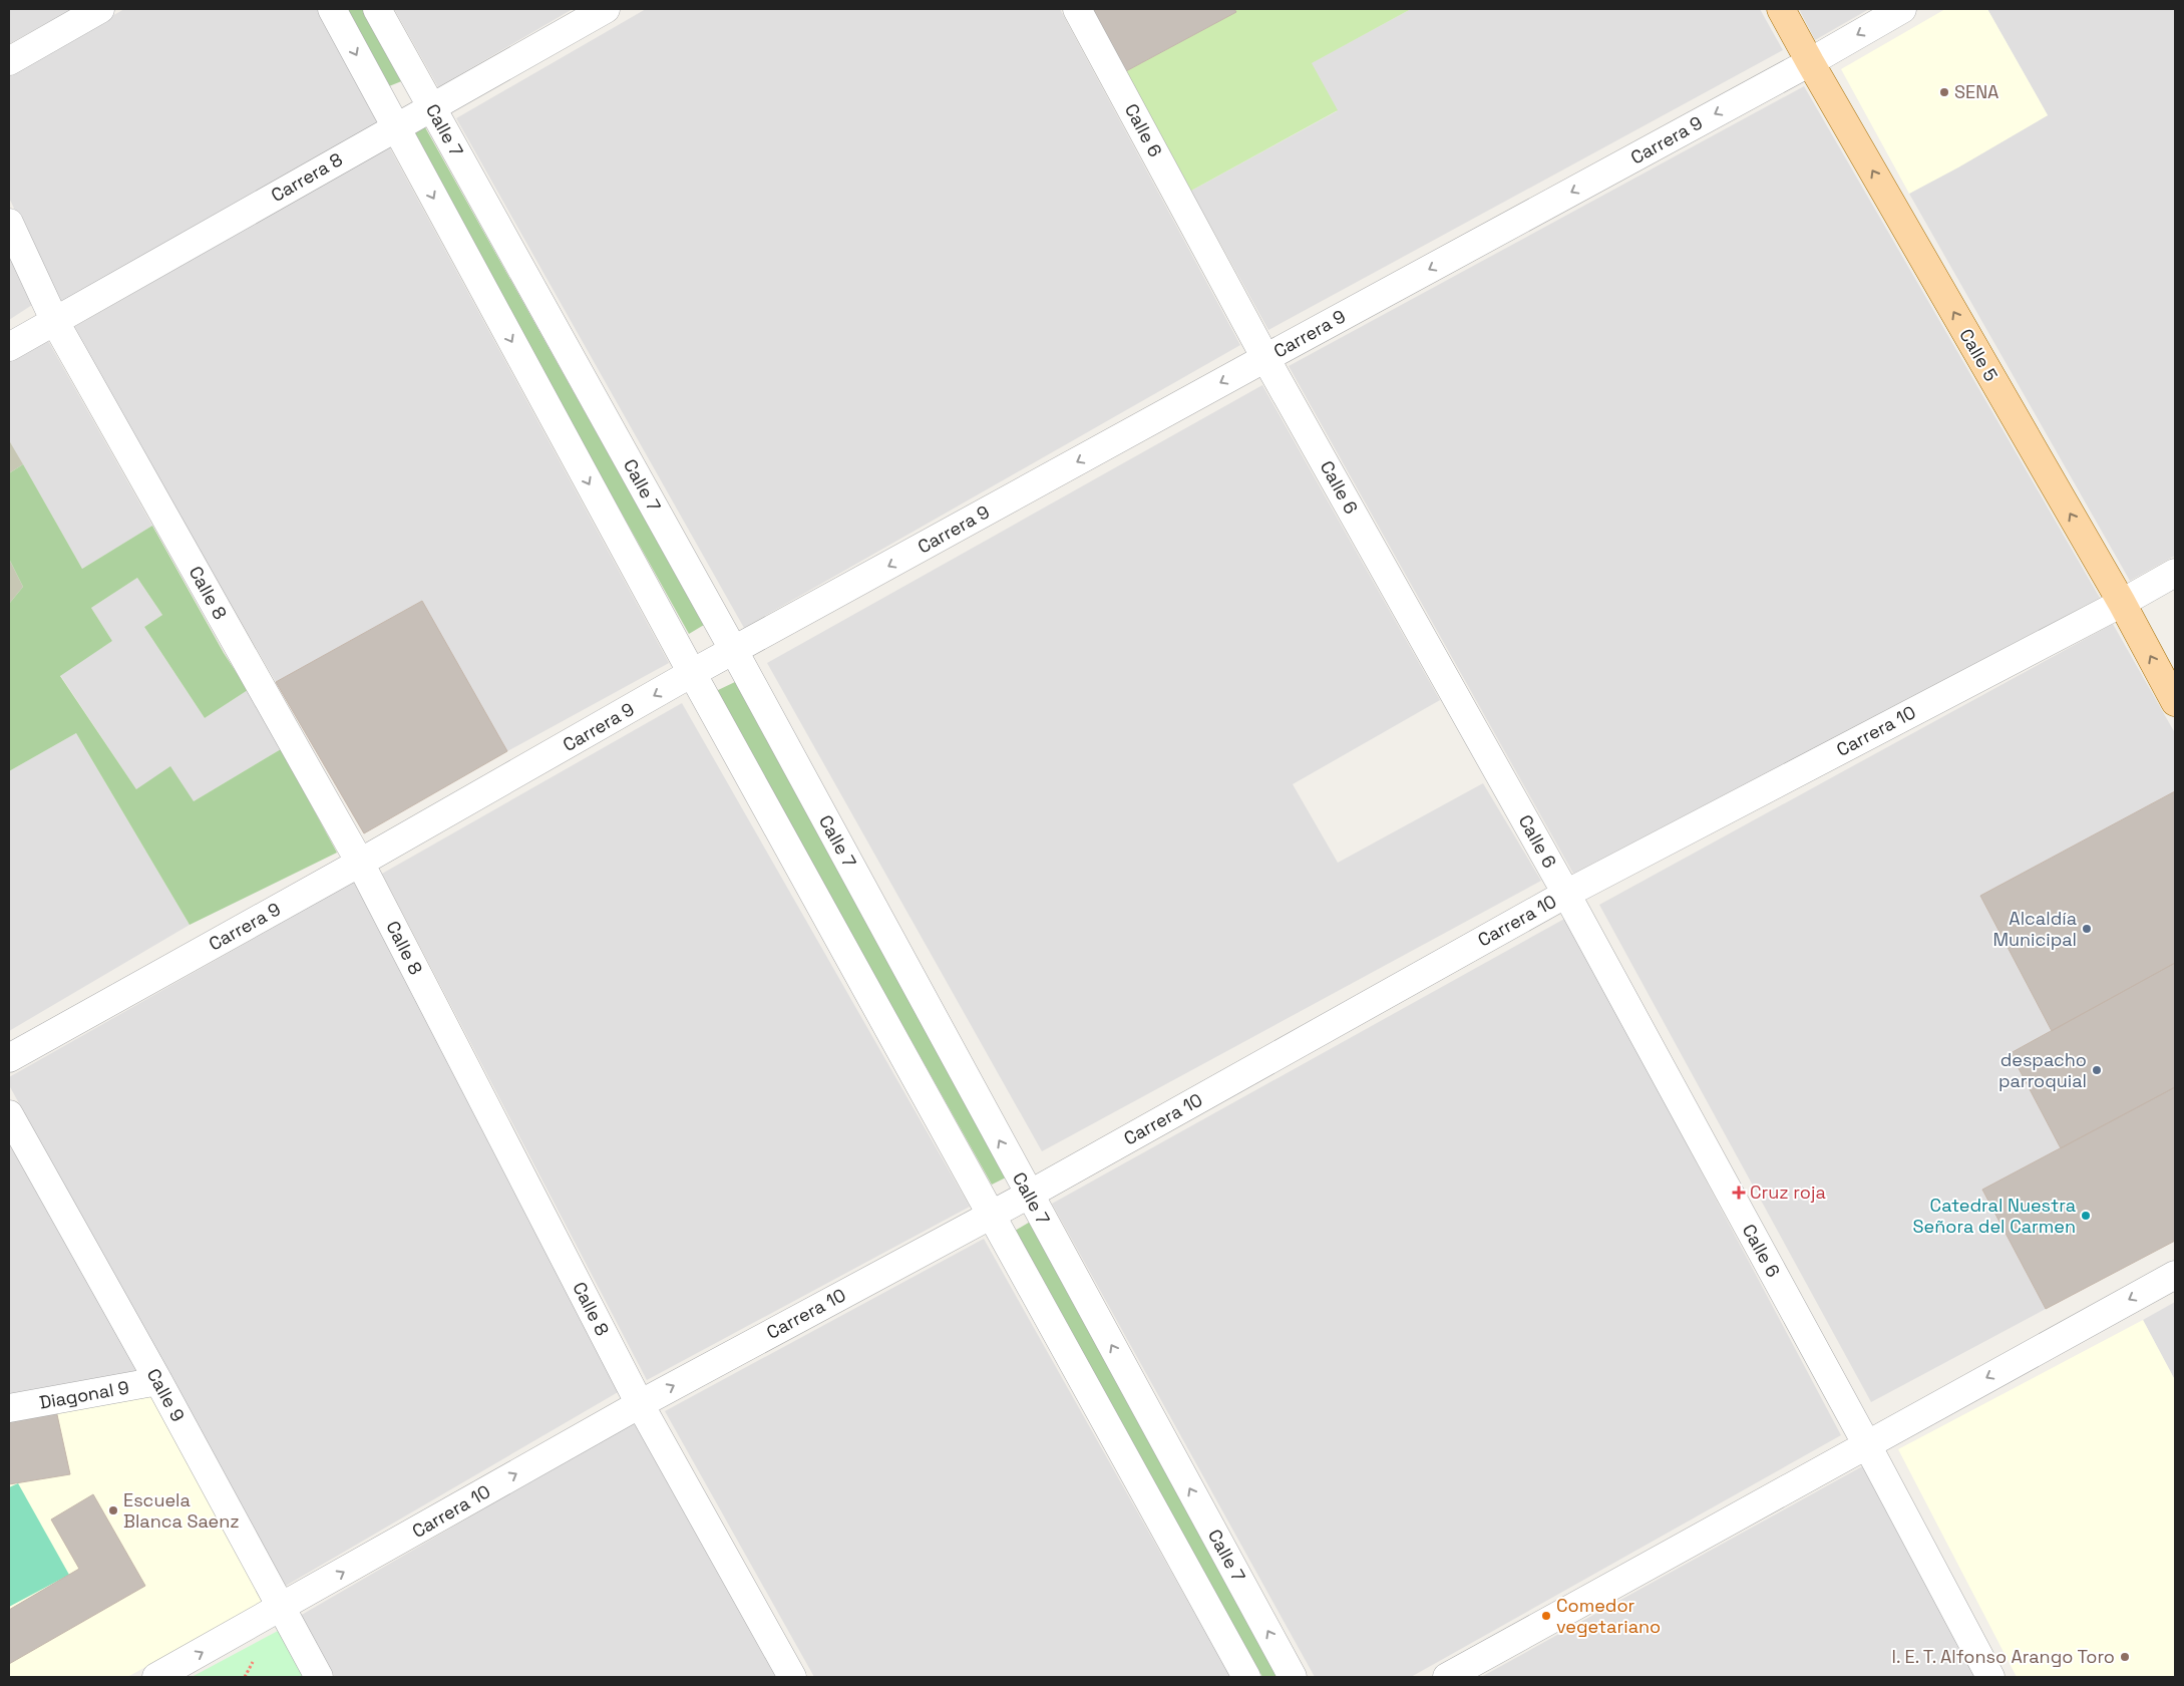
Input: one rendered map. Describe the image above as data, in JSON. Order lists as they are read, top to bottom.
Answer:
{
  "streets": {
    "main road": ["Calle 5"],
    "street": [
      "Calle 7",
      "Calle 6",
      "Carrera 9",
      "Carrera 8",
      "Calle 8",
      "Carrera 10",
      "Diagonal 9",
      "Calle 9"
    ]
  },
  "crossings": [
    ["Calle 7", "Carrera 9"],
    ["Calle 7", "Carrera 8"],
    ["Calle 7", "Carrera 10"],
    ["Calle 6", "Carrera 9"],
    ["Calle 6", "Carrera 10"],
    ["Carrera 9", "Calle 5"],
    ["Carrera 9", "Calle 8"],
    ["Carrera 8", "Calle 8"],
    ["Calle 5", "Carrera 10"],
    ["Calle 8", "Carrera 10"],
    ["Carrera 10", "Calle 9"],
    ["Diagonal 9", "Calle 9"]
  ],
  "one_way": ["Carrera 9", "Calle 5", "Carrera 10"],
  "places": {
    "other": [
      "SENA",
      "Alcaldía Municipal",
      "despacho parroquial",
      "Catedral Nuestra Señora del Carmen",
      "Escuela Blanca Saenz",
      "Comedor vegetariano",
      "I. E. T. Alfonso Arango Toro"
    ],
    "health": ["Cruz roja"]
  }
}
